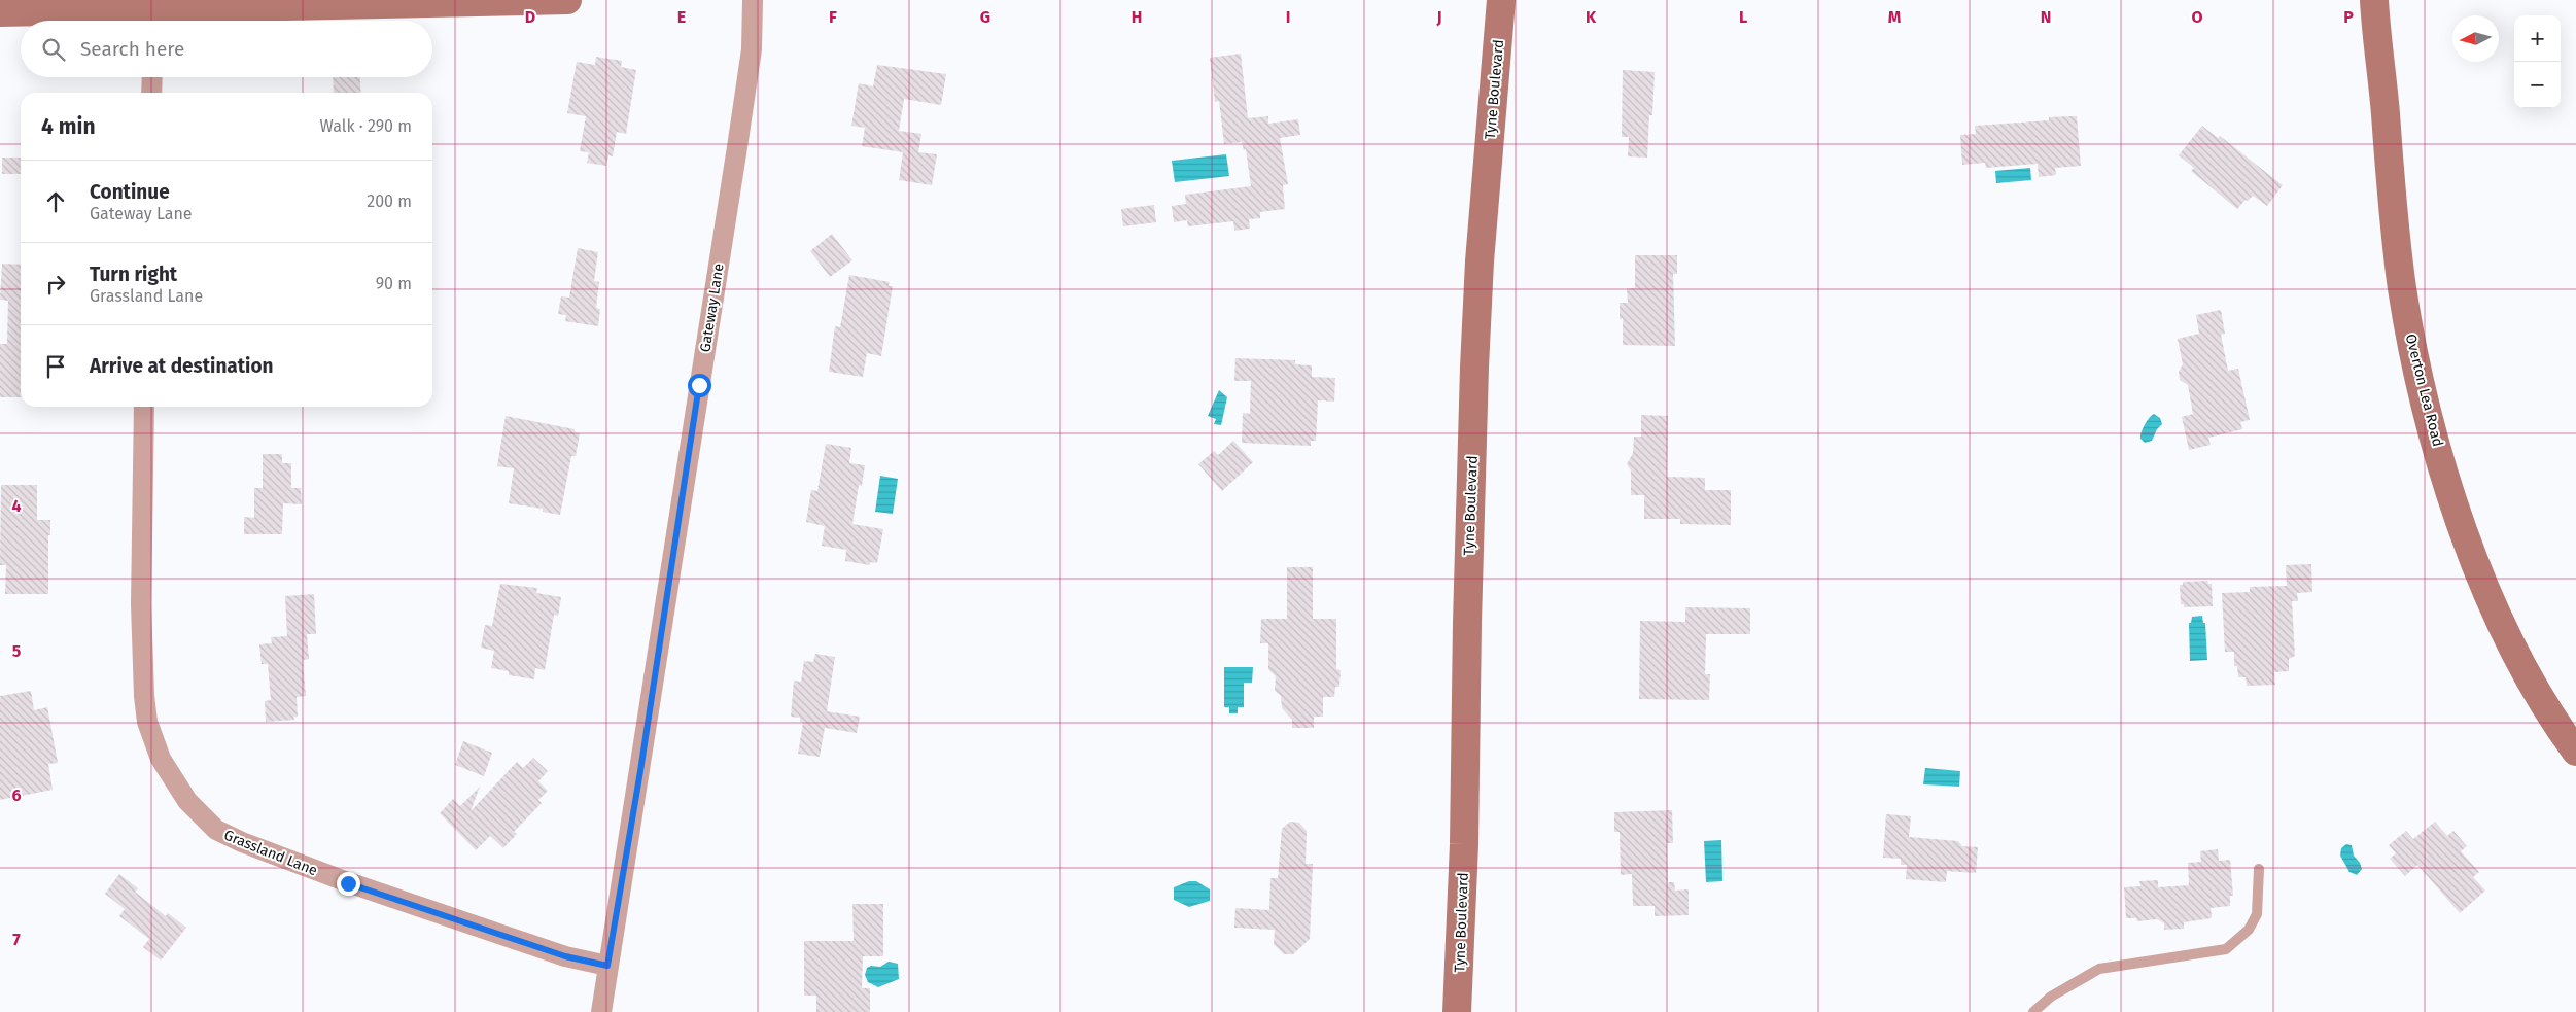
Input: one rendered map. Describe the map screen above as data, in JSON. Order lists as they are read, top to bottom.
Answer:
{
  "streets": {
    "street": [
      "Tyne Boulevard",
      "Gateway Lane",
      "Overton Lea Road",
      "Grassland Lane"
    ]
  },
  "crossings": [
    ["Gateway Lane", "Grassland Lane"]
  ],
  "north": "left",
  "page": {
    "map_buttons": ["+", "−"],
    "search": "Search here",
    "heading": ["4 min", "Walk · 290 m"],
    "list": [
      ["Continue", "Gateway Lane", "200 m"],
      ["Turn right", "Grassland Lane", "90 m"],
      "Arrive at destination"
    ]
  },
  "grid": {
    "columns": [
      "D",
      "E",
      "F",
      "G",
      "H",
      "I",
      "J",
      "K",
      "L",
      "M",
      "N",
      "O",
      "P"
    ],
    "rows": [
      "4",
      "5",
      "6",
      "7"
    ]
  }
}
